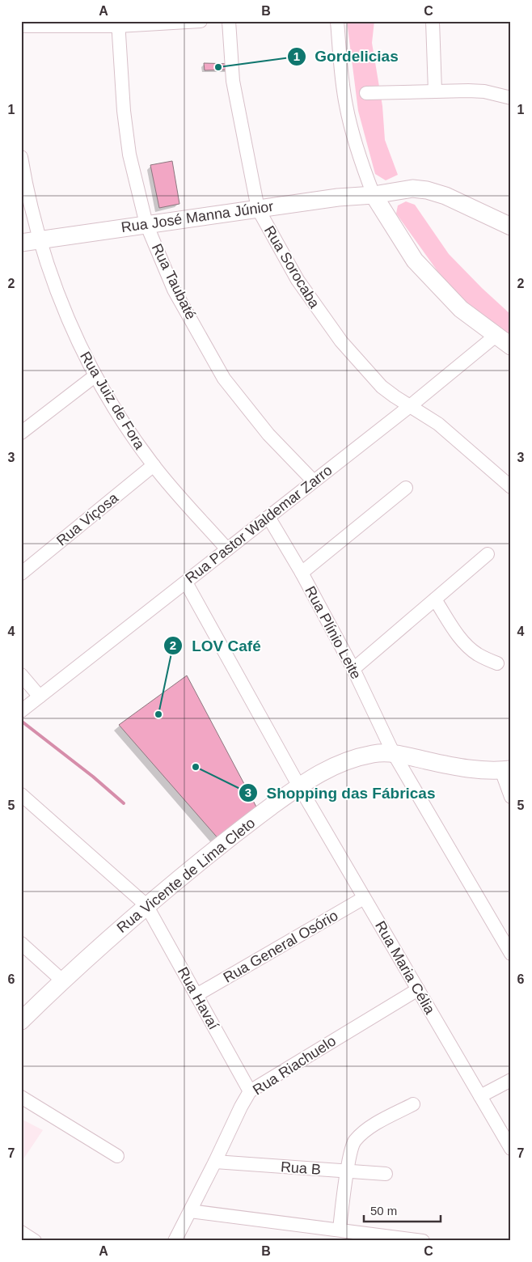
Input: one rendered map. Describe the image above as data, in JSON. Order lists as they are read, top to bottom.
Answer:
{
  "streets": {
    "main road": ["Rua José Manna Júnior", "Rua Vicente de Lima Cleto"],
    "street": [
      "Rua Sorocaba",
      "Rua Taubaté",
      "Rua Juiz de Fora",
      "Rua Viçosa",
      "Rua Pastor Waldemar Zarro",
      "Rua Plínio Leite",
      "Rua General Osório",
      "Rua Maria Célia",
      "Rua Havaí",
      "Rua Riachuelo",
      "Rua B"
    ]
  },
  "crossings": [
    ["Rua José Manna Júnior", "Rua Sorocaba"],
    ["Rua José Manna Júnior", "Rua Taubaté"],
    ["Rua José Manna Júnior", "Rua Juiz de Fora"],
    ["Rua Sorocaba", "Rua Pastor Waldemar Zarro"],
    ["Rua Taubaté", "Rua Pastor Waldemar Zarro"],
    ["Rua Juiz de Fora", "Rua Viçosa"],
    ["Rua Juiz de Fora", "Rua Pastor Waldemar Zarro"],
    ["Rua Pastor Waldemar Zarro", "Rua Plínio Leite"],
    ["Rua Pastor Waldemar Zarro", "Rua Maria Célia"],
    ["Rua Plínio Leite", "Rua Vicente de Lima Cleto"],
    ["Rua Vicente de Lima Cleto", "Rua Maria Célia"],
    ["Rua Vicente de Lima Cleto", "Rua Havaí"],
    ["Rua General Osório", "Rua Maria Célia"],
    ["Rua General Osório", "Rua Havaí"],
    ["Rua Maria Célia", "Rua Riachuelo"],
    ["Rua Havaí", "Rua Riachuelo"],
    ["Rua Riachuelo", "Rua B"]
  ],
  "places": ["Gordelicias", "LOV Café", "Shopping das Fábricas"],
  "scale_bar": "50 m",
  "grid": {
    "columns": ["A", "B", "C"],
    "rows": [
      "1",
      "2",
      "3",
      "4",
      "5",
      "6",
      "7"
    ]
  }
}
